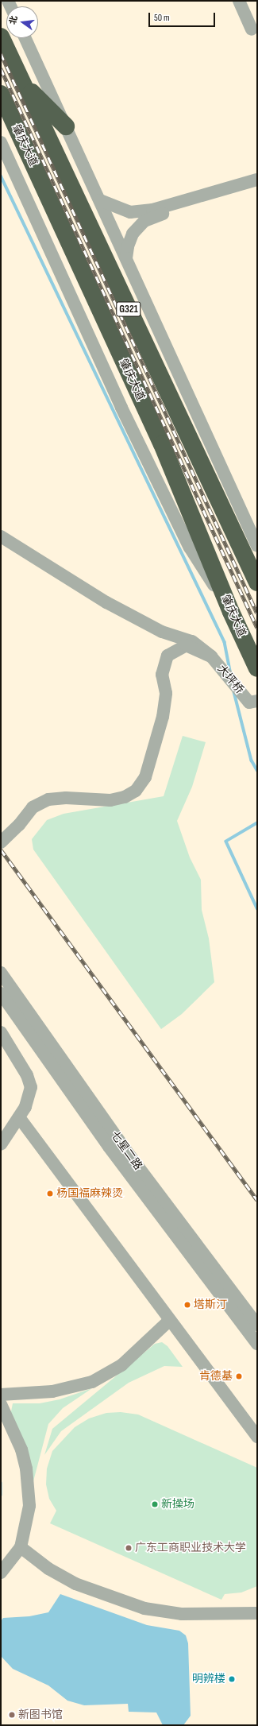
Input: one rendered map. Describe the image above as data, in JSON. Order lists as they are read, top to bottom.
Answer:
{
  "streets": {
    "highway": ["肇庆大道", "G321"],
    "street": ["大坪桥", "七星二路"]
  },
  "places": [
    "杨国福麻辣烫",
    "塔斯汀",
    "肯德基",
    "新操场",
    "广东工商职业技术大学",
    "明辨楼",
    "新图书馆"
  ],
  "scale_bar": "50 m",
  "north": "left"
}
